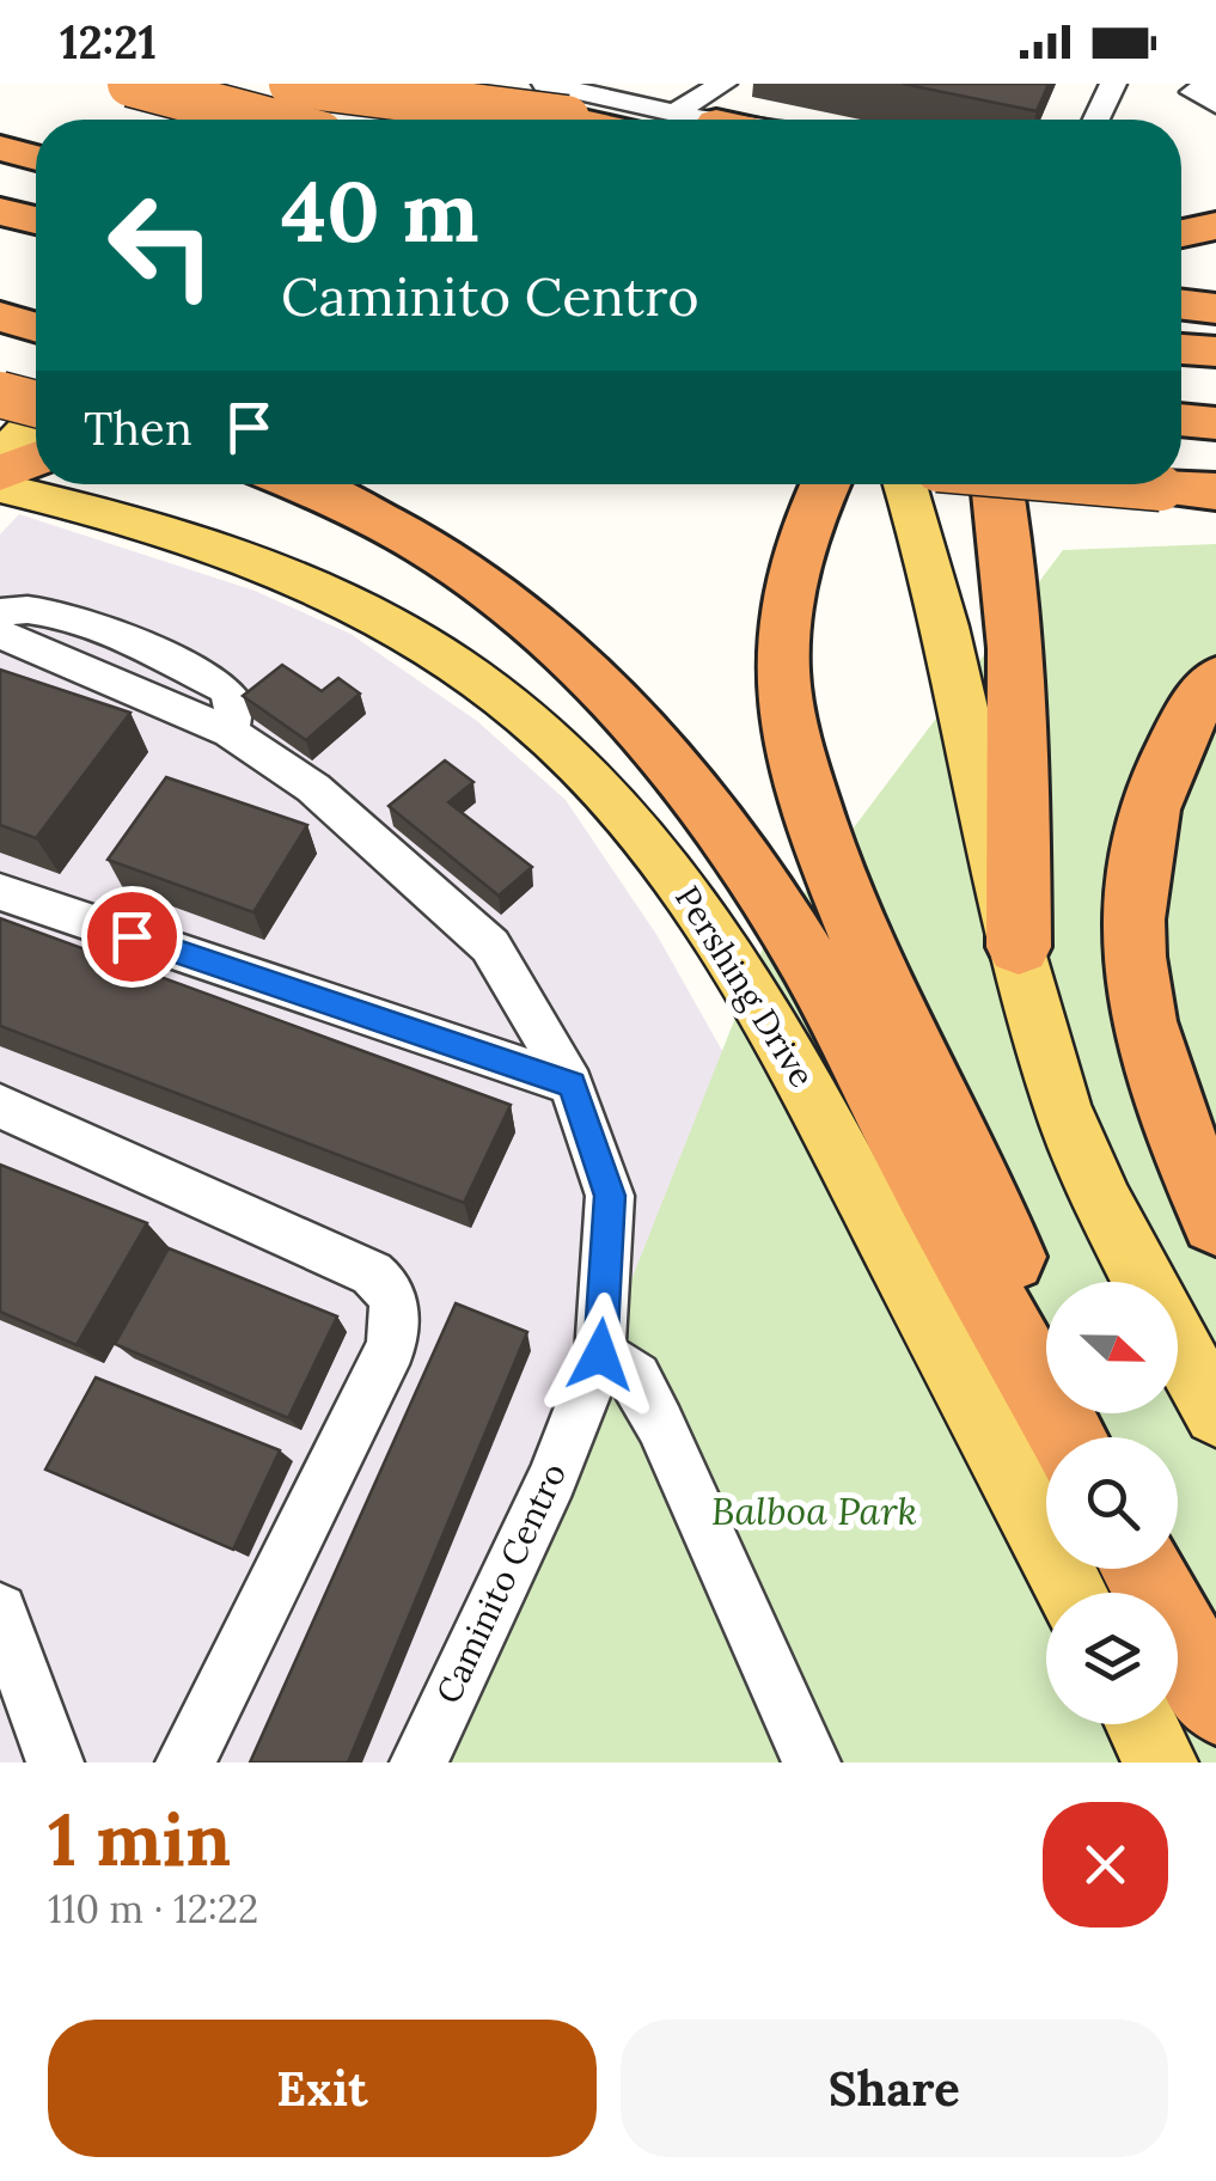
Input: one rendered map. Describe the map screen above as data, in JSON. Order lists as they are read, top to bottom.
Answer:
{
  "streets": {
    "main road": ["Pershing Drive"],
    "street": ["Caminito Centro"]
  },
  "parks": ["Balboa Park"],
  "north": "right",
  "page": {
    "status": "12:21",
    "turn": ["40 m", "Caminito Centro"],
    "then": "Then",
    "heading": ["1 min", "110 m · 12:22"],
    "buttons": ["Exit", "Share"]
  }
}
